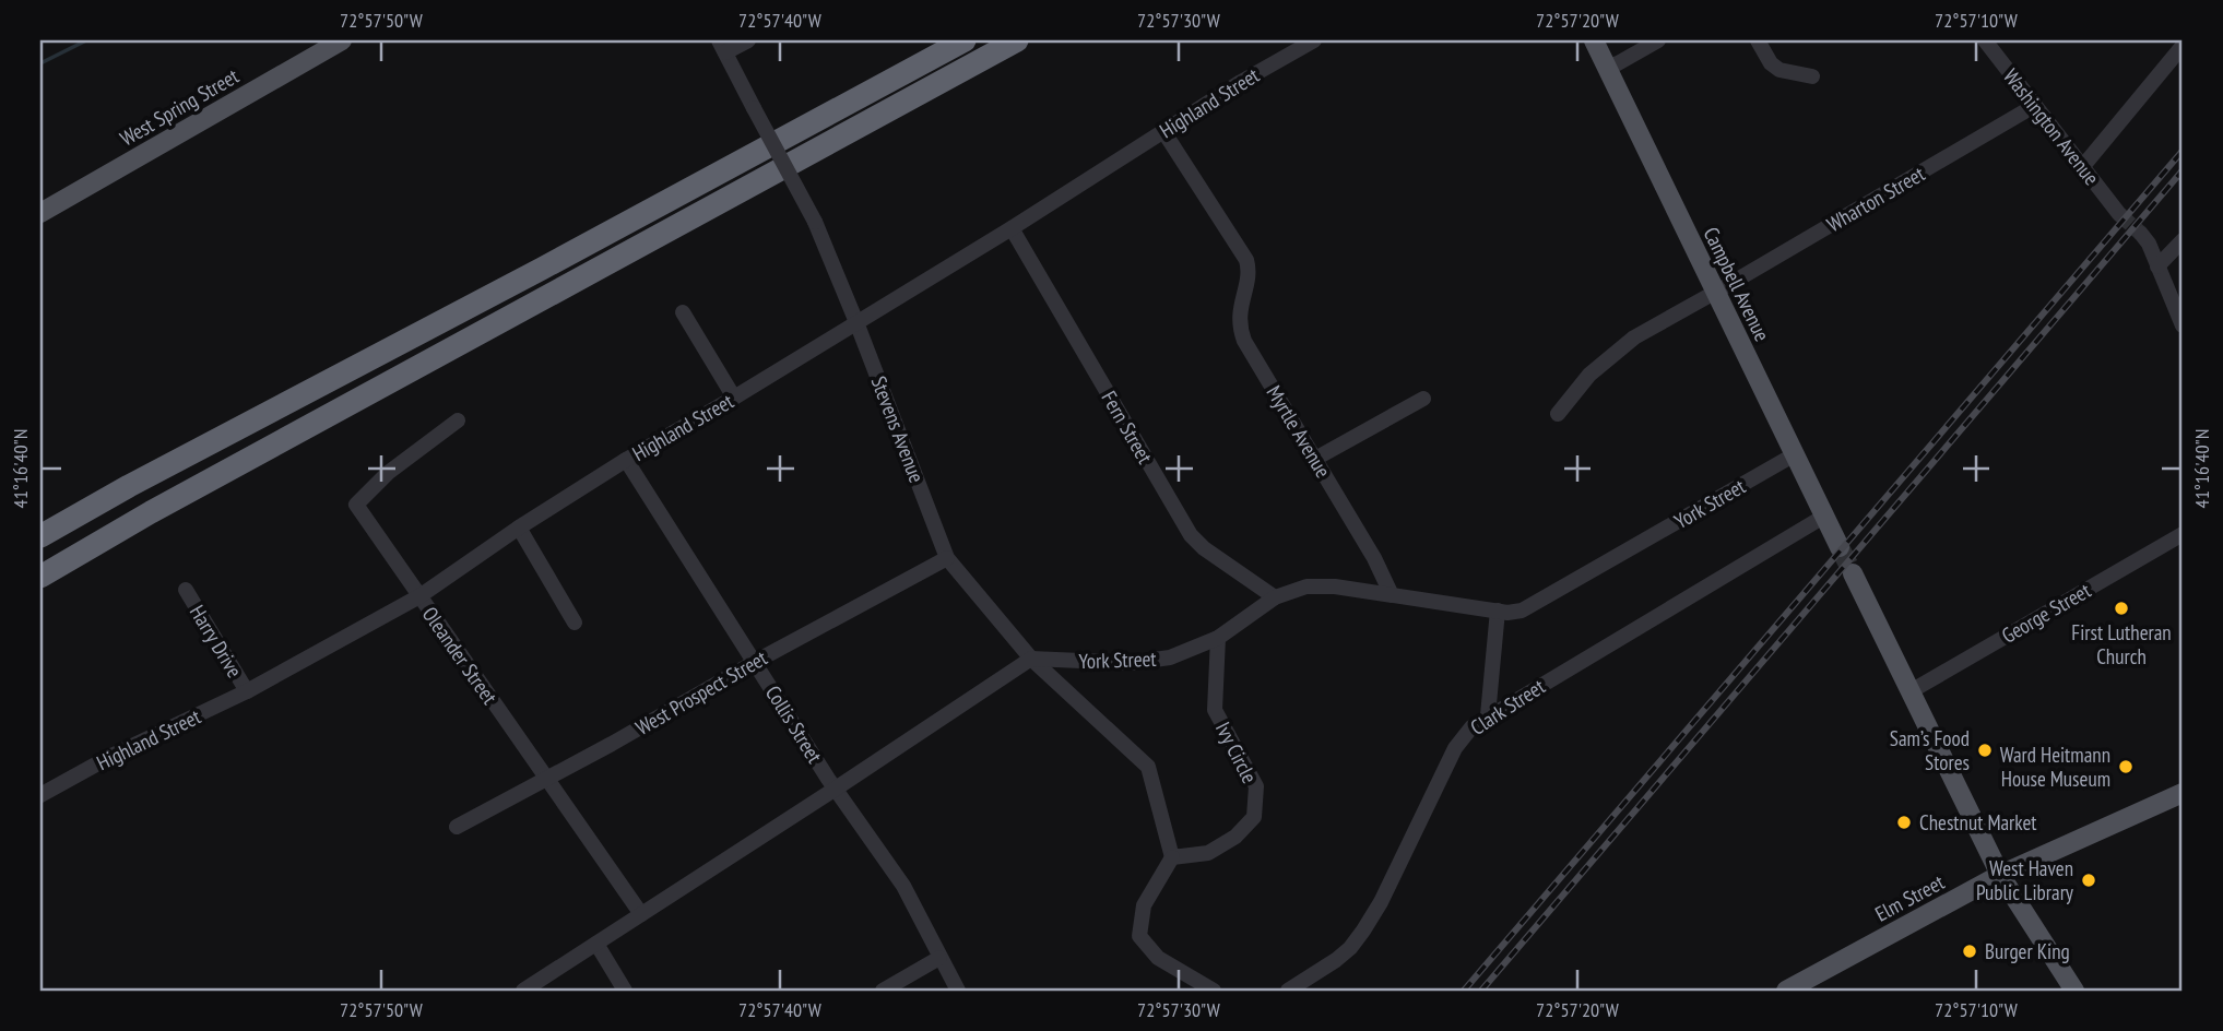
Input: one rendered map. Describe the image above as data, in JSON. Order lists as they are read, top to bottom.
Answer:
{
  "streets": {
    "main road": ["West Spring Street", "Campbell Avenue", "Elm Street"],
    "street": [
      "Highland Street",
      "Washington Avenue",
      "Wharton Street",
      "Fern Street",
      "Stevens Avenue",
      "Myrtle Avenue",
      "York Street",
      "George Street",
      "Harry Drive",
      "Oleander Street",
      "West Prospect Street",
      "Clark Street",
      "Collis Street",
      "Ivy Circle"
    ]
  },
  "crossings": [
    ["Highland Street", "Fern Street"],
    ["Highland Street", "Stevens Avenue"],
    ["Highland Street", "Myrtle Avenue"],
    ["Highland Street", "Harry Drive"],
    ["Highland Street", "Oleander Street"],
    ["Highland Street", "Collis Street"],
    ["Washington Avenue", "Wharton Street"],
    ["Wharton Street", "Campbell Avenue"],
    ["Campbell Avenue", "York Street"],
    ["Campbell Avenue", "Clark Street"],
    ["Fern Street", "York Street"],
    ["Stevens Avenue", "York Street"],
    ["Stevens Avenue", "West Prospect Street"],
    ["Stevens Avenue", "Ivy Circle"],
    ["Myrtle Avenue", "York Street"],
    ["York Street", "Ivy Circle"],
    ["Oleander Street", "West Prospect Street"],
    ["West Prospect Street", "Collis Street"]
  ],
  "places": [
    "First Lutheran Church",
    "Sam’s Food Stores",
    "Ward Heitmann House Museum",
    "Chestnut Market",
    "West Haven Public Library",
    "Burger King"
  ],
  "coordinates": [
    "72°57'50\"W",
    "72°57'40\"W",
    "72°57'30\"W",
    "72°57'20\"W",
    "72°57'10\"W",
    "41°16'40\"N"
  ]
}
